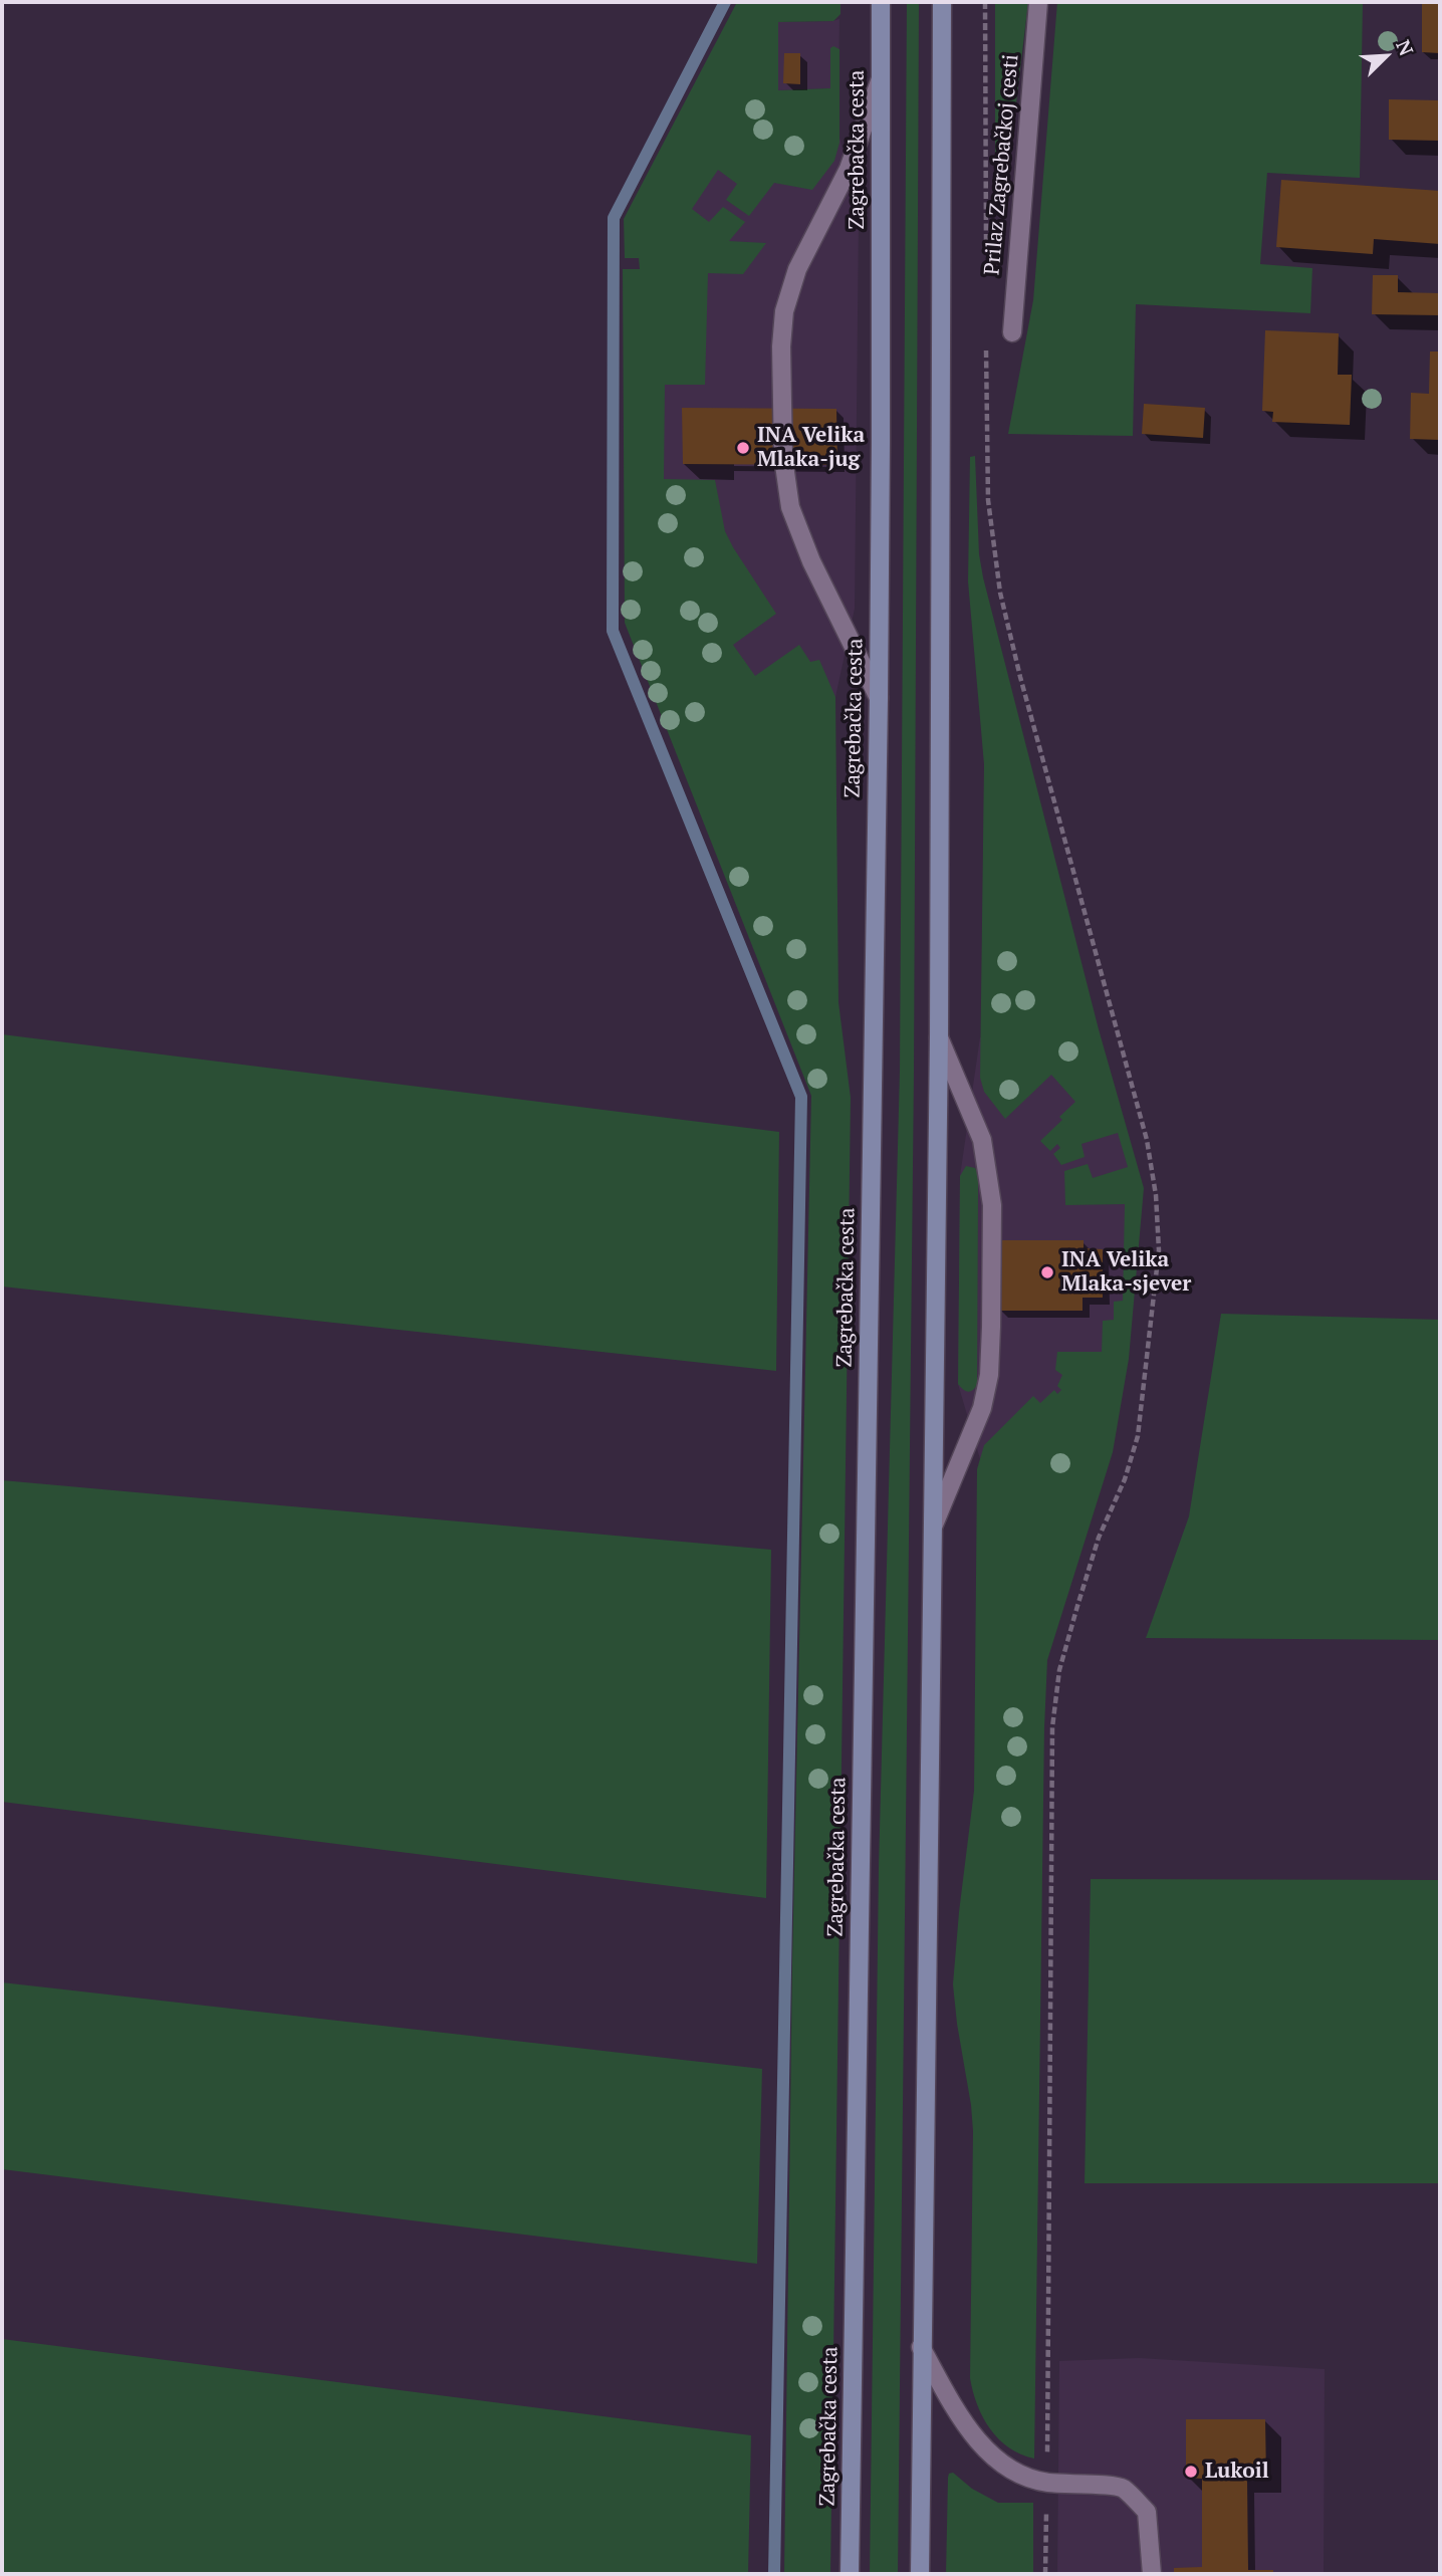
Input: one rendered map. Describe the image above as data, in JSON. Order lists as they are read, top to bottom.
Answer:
{
  "streets": {
    "main road": ["Zagrebačka cesta"],
    "lane": ["Prilaz Zagrebačkoj cesti"]
  },
  "places": ["INA Velika Mlaka-jug", "INA Velika Mlaka-sjever", "Lukoil"],
  "north": "top right"
}
